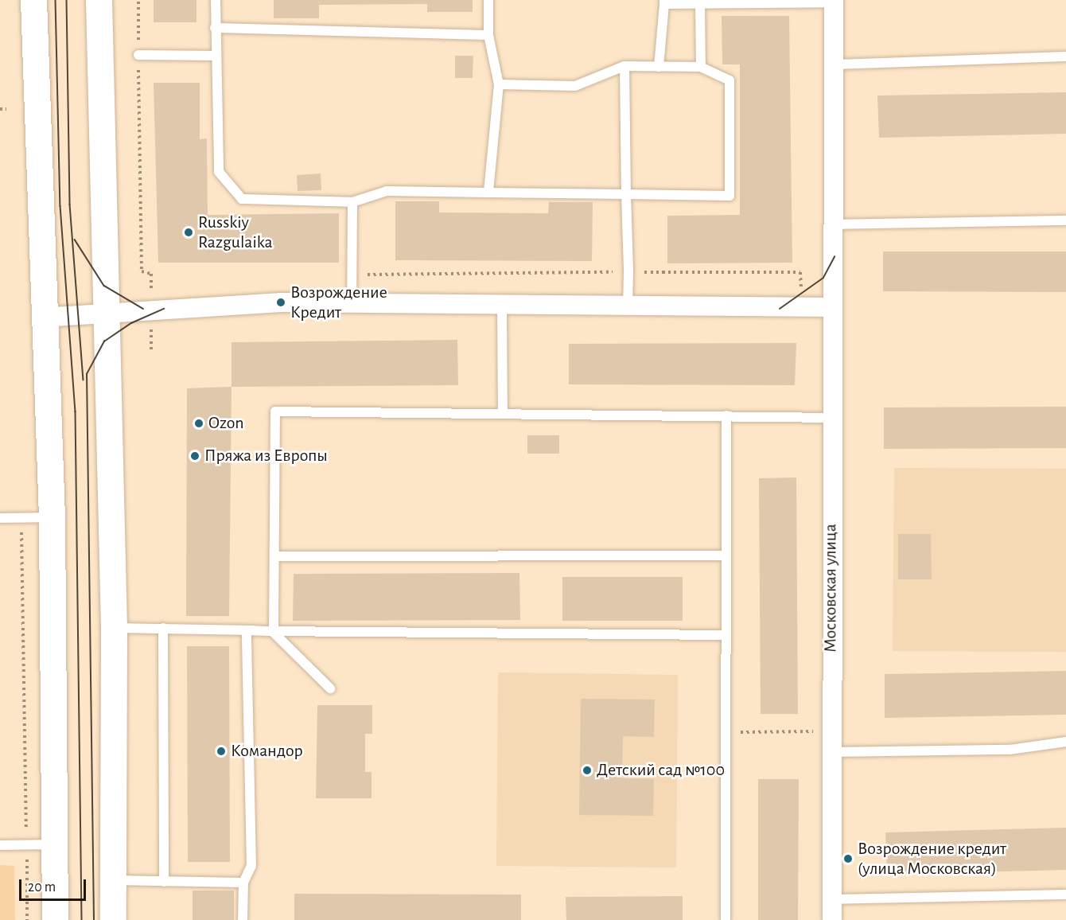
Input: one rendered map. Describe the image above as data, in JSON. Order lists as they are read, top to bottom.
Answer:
{
  "streets": {
    "street": ["Московская улица"]
  },
  "places": [
    "Russkiy Razgulaika",
    "Возрождение Кредит",
    "Ozon",
    "Пряжа из Европы",
    "Командор",
    "Детский сад №100",
    "Возрождение кредит (улица Московская)"
  ],
  "scale_bar": "20 m"
}
